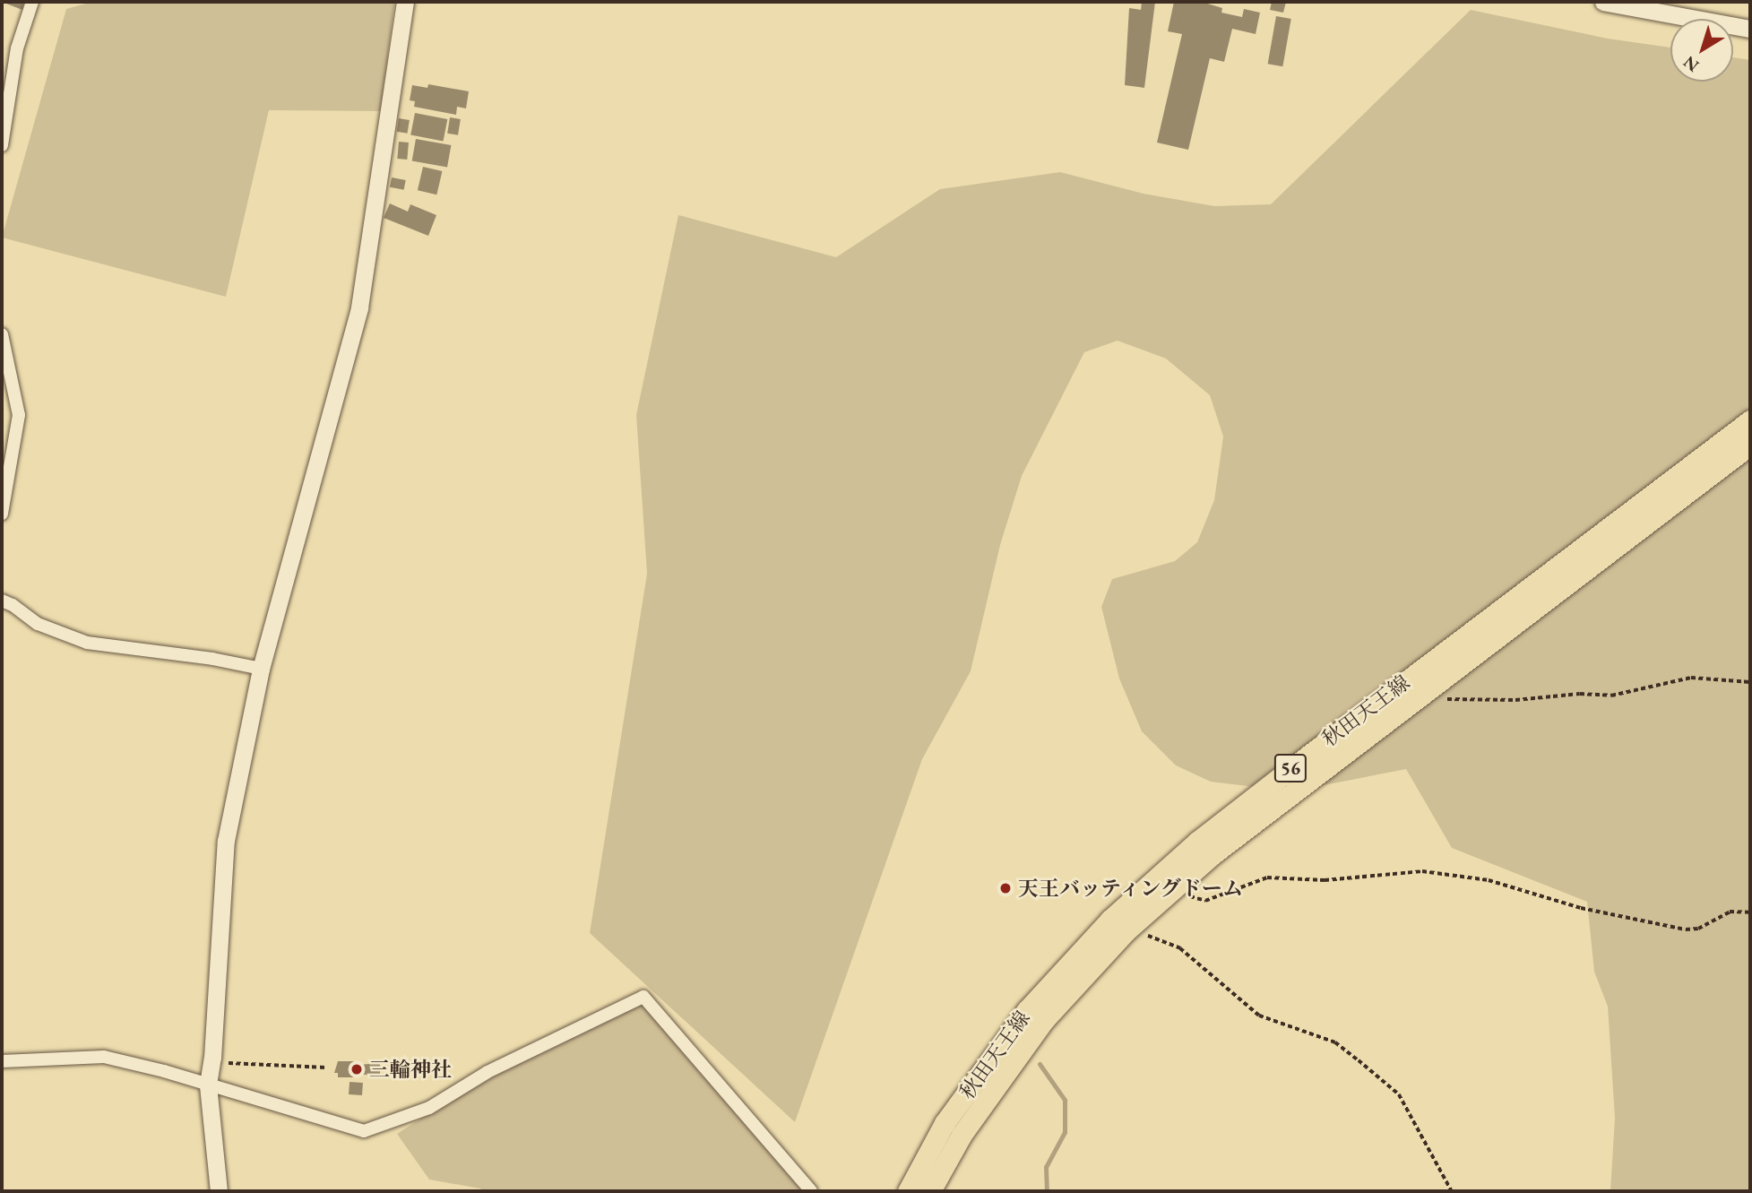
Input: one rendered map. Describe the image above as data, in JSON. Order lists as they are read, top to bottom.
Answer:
{
  "streets": {
    "main road": ["秋田天王線", "56"]
  },
  "places": ["天王バッティングドーム", "三輪神社"],
  "north": "bottom left"
}
